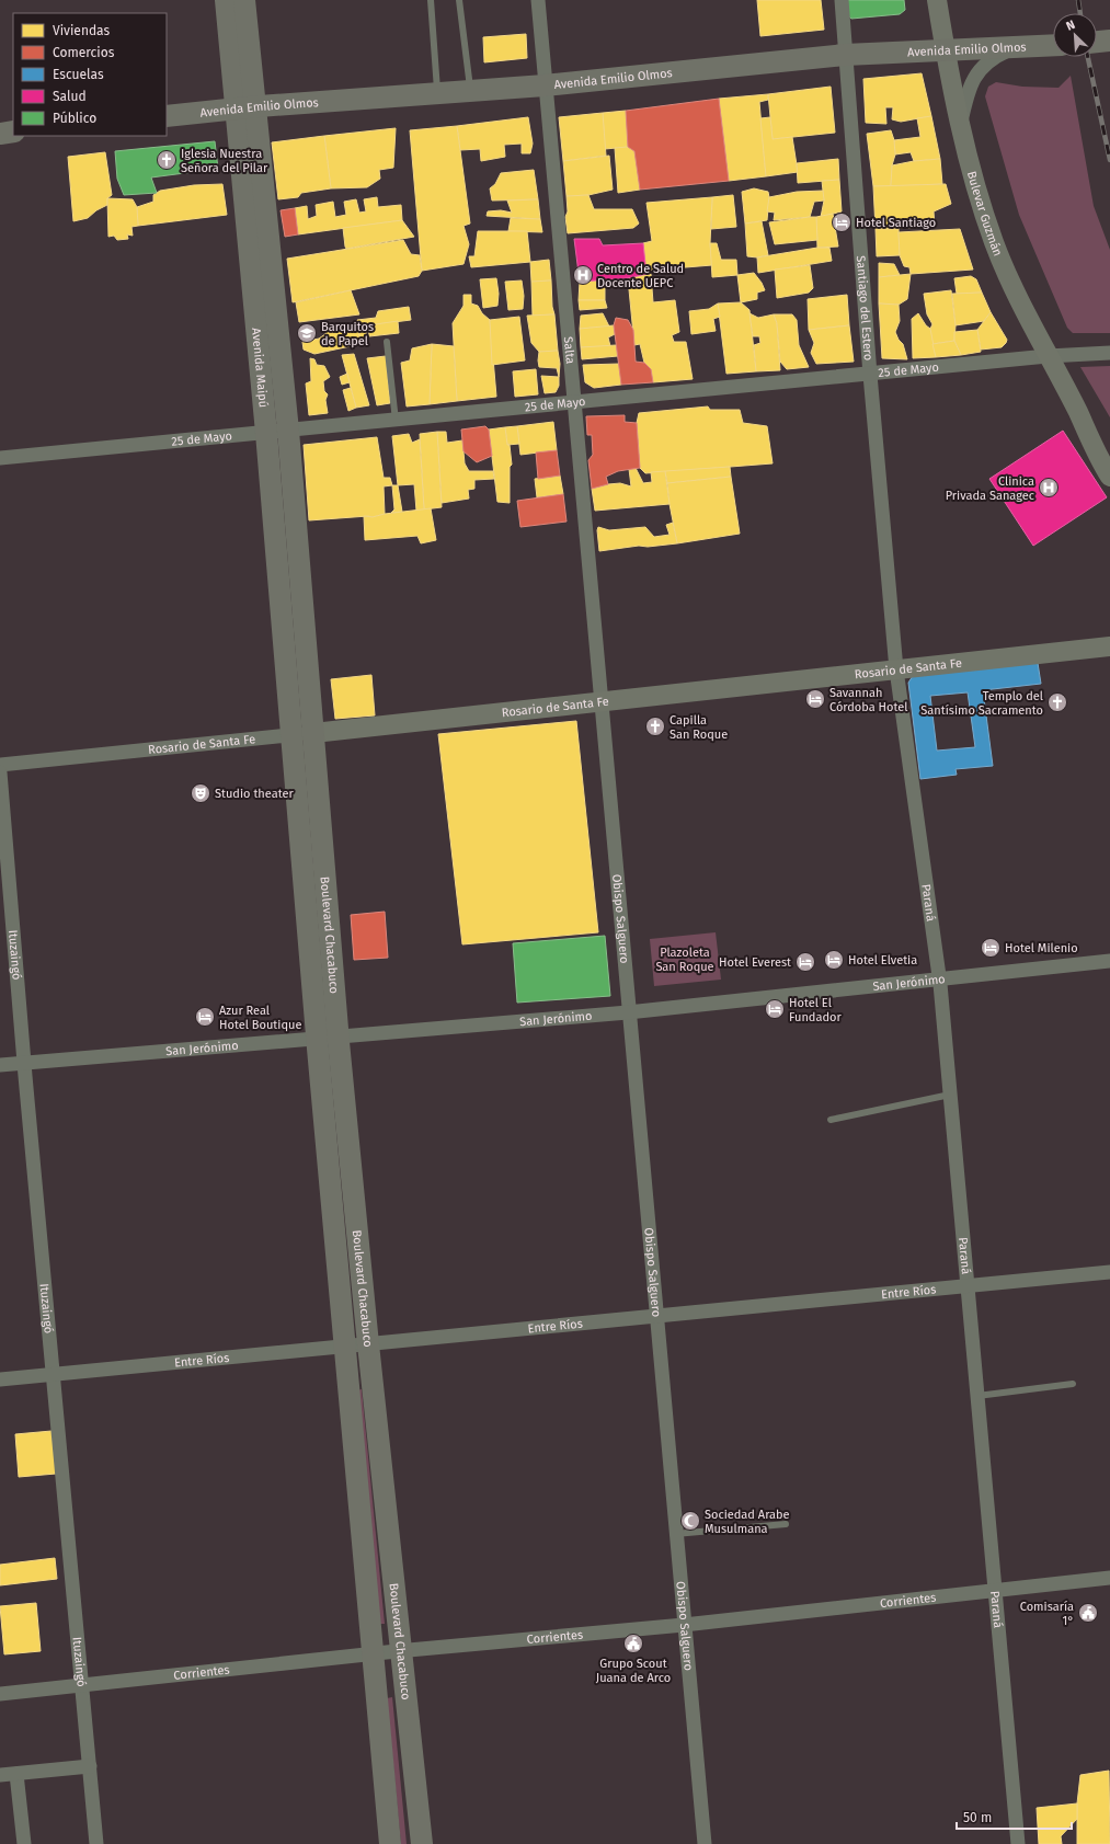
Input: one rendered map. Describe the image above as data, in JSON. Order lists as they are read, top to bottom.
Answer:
{
  "streets": {
    "main road": ["Avenida Emilio Olmos", "Avenida Maipú", "Boulevard Chacabuco"],
    "street": [
      "Bulevar Guzmán",
      "Santiago del Estero",
      "Salta",
      "25 de Mayo",
      "Rosario de Santa Fe",
      "Paraná",
      "Obispo Salguero",
      "Ituzaingó",
      "San Jerónimo",
      "Entre Ríos",
      "Corrientes"
    ]
  },
  "crossings": [
    ["Avenida Emilio Olmos", "Bulevar Guzmán"],
    ["Avenida Emilio Olmos", "Santiago del Estero"],
    ["Avenida Emilio Olmos", "Salta"],
    ["Avenida Emilio Olmos", "Avenida Maipú"],
    ["Bulevar Guzmán", "25 de Mayo"],
    ["Santiago del Estero", "25 de Mayo"],
    ["Santiago del Estero", "Rosario de Santa Fe"],
    ["Santiago del Estero", "Paraná"],
    ["Salta", "25 de Mayo"],
    ["Salta", "Rosario de Santa Fe"],
    ["Salta", "Obispo Salguero"],
    ["Avenida Maipú", "25 de Mayo"],
    ["Avenida Maipú", "Rosario de Santa Fe"],
    ["Avenida Maipú", "Boulevard Chacabuco"],
    ["Rosario de Santa Fe", "Paraná"],
    ["Rosario de Santa Fe", "Obispo Salguero"],
    ["Rosario de Santa Fe", "Boulevard Chacabuco"],
    ["Paraná", "San Jerónimo"],
    ["Paraná", "Entre Ríos"],
    ["Paraná", "Corrientes"],
    ["Obispo Salguero", "San Jerónimo"],
    ["Obispo Salguero", "Entre Ríos"],
    ["Obispo Salguero", "Corrientes"],
    ["Boulevard Chacabuco", "San Jerónimo"],
    ["Boulevard Chacabuco", "Entre Ríos"],
    ["Boulevard Chacabuco", "Corrientes"],
    ["Ituzaingó", "San Jerónimo"],
    ["Ituzaingó", "Entre Ríos"],
    ["Ituzaingó", "Corrientes"]
  ],
  "parks": ["Plazoleta San Roque"],
  "places": {
    "church": ["Iglesia Nuestra Señora del Pilar", "Templo del Santísimo Sacramento", "Capilla San Roque"],
    "hotel": [
      "Hotel Santiago",
      "Savannah Córdoba Hotel",
      "Hotel Milenio",
      "Hotel Elvetia",
      "Hotel Everest",
      "Hotel El Fundador",
      "Azur Real Hotel Boutique"
    ],
    "hospital": ["Centro de Salud Docente UEPC", "Clinica Privada Sanagec"],
    "school or university": ["Barquitos de Papel"],
    "theatre": ["Studio theater"],
    "mosque": ["Sociedad Arabe Musulmana"],
    "public building": ["Comisaría 1°", "Grupo Scout Juana de Arco"]
  },
  "legend": [
    "Viviendas",
    "Comercios",
    "Escuelas",
    "Salud",
    "Público"
  ],
  "scale_bar": "50 m",
  "north": "top left"
}
